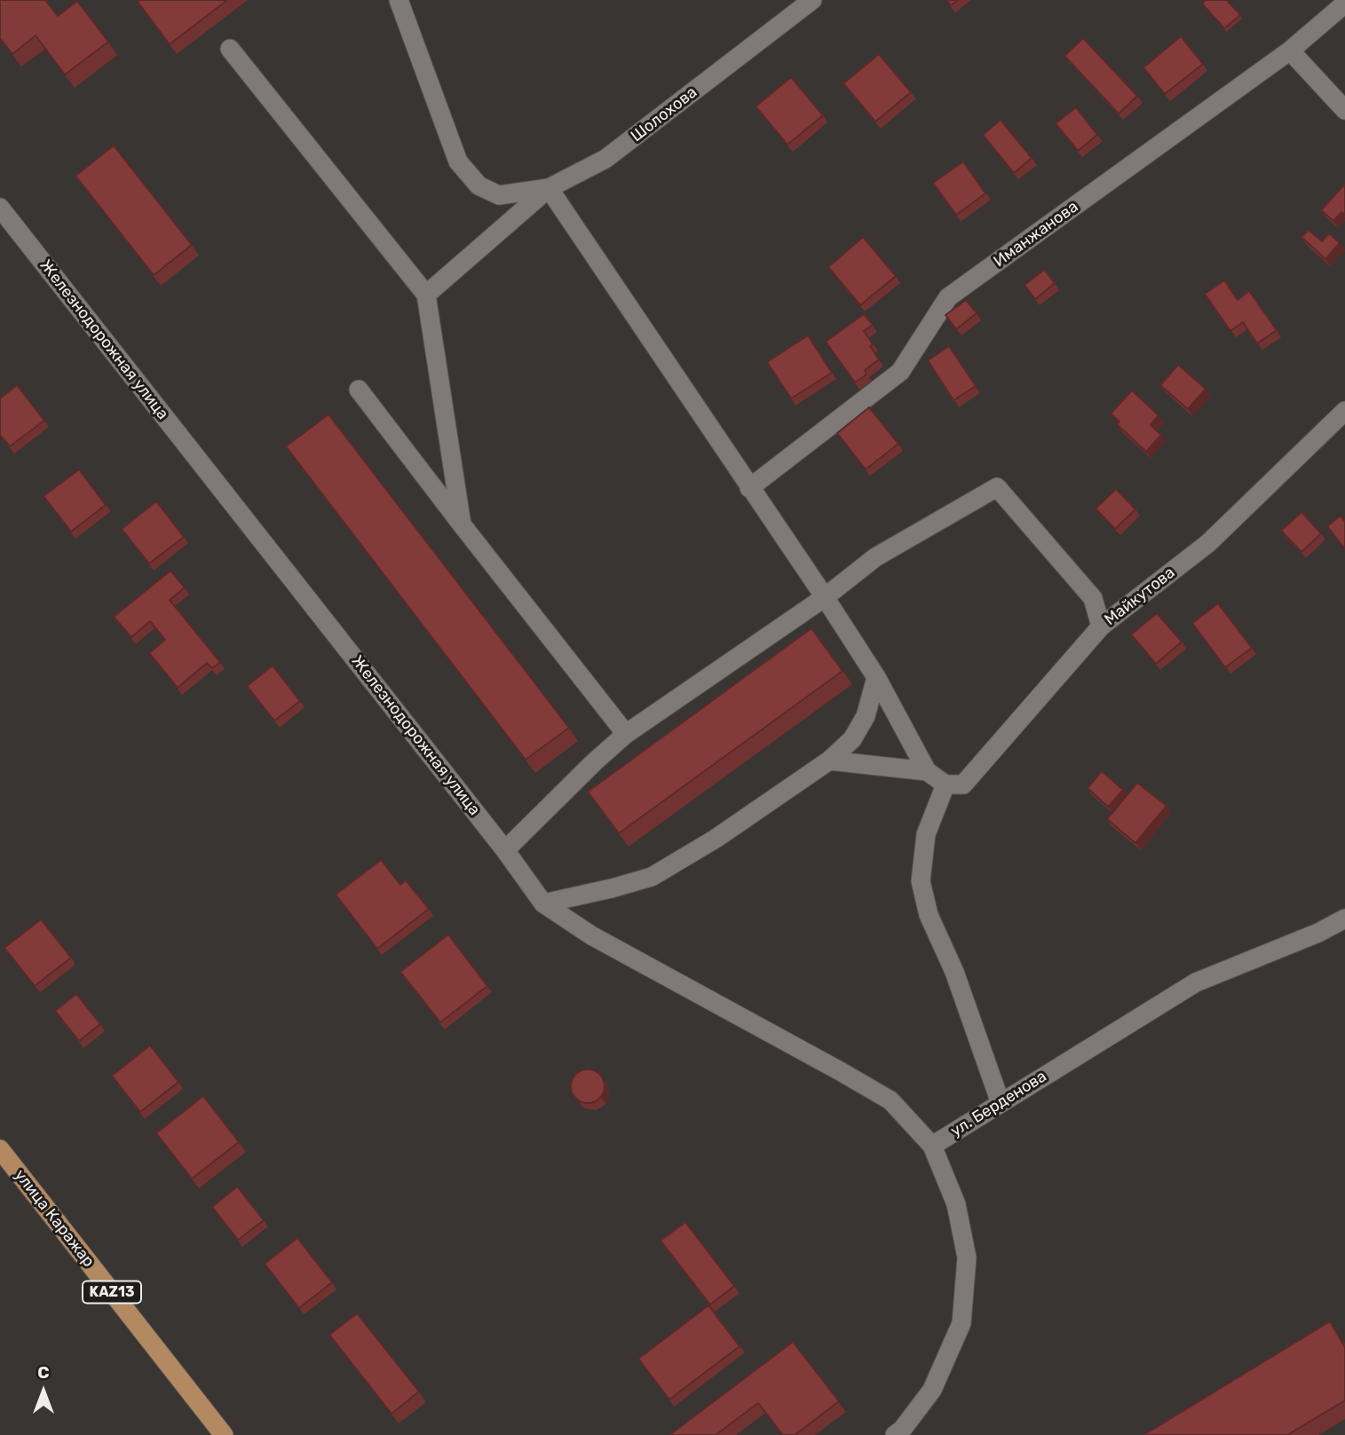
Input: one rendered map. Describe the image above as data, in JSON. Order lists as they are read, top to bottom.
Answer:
{
  "streets": {
    "main road": ["улица Каражар", "KAZ13"],
    "street": [
      "Шолохова",
      "Иманжанова",
      "Железнодорожная улица",
      "Майкутова",
      "ул. Берденова"
    ]
  },
  "crossings": [
    ["Железнодорожная улица", "ул. Берденова"]
  ],
  "north": "top"
}
